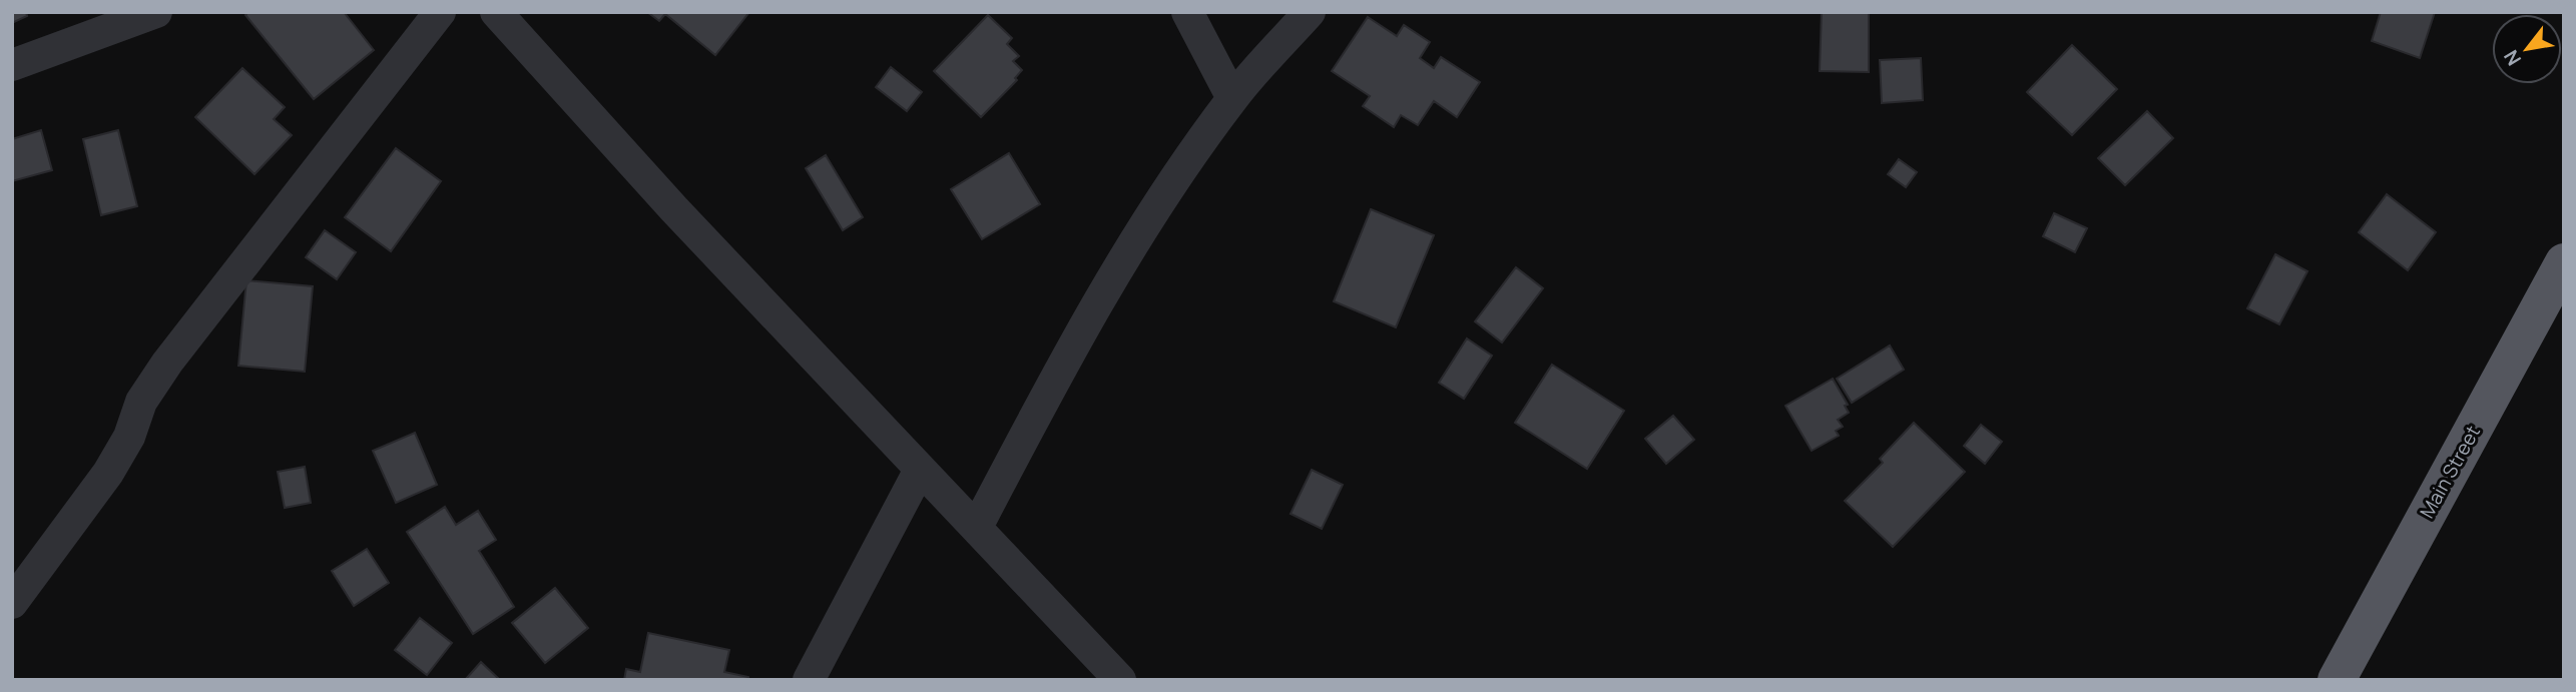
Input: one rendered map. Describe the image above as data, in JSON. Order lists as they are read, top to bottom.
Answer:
{
  "streets": {
    "highway": ["Main Street"]
  },
  "north": "bottom left"
}
